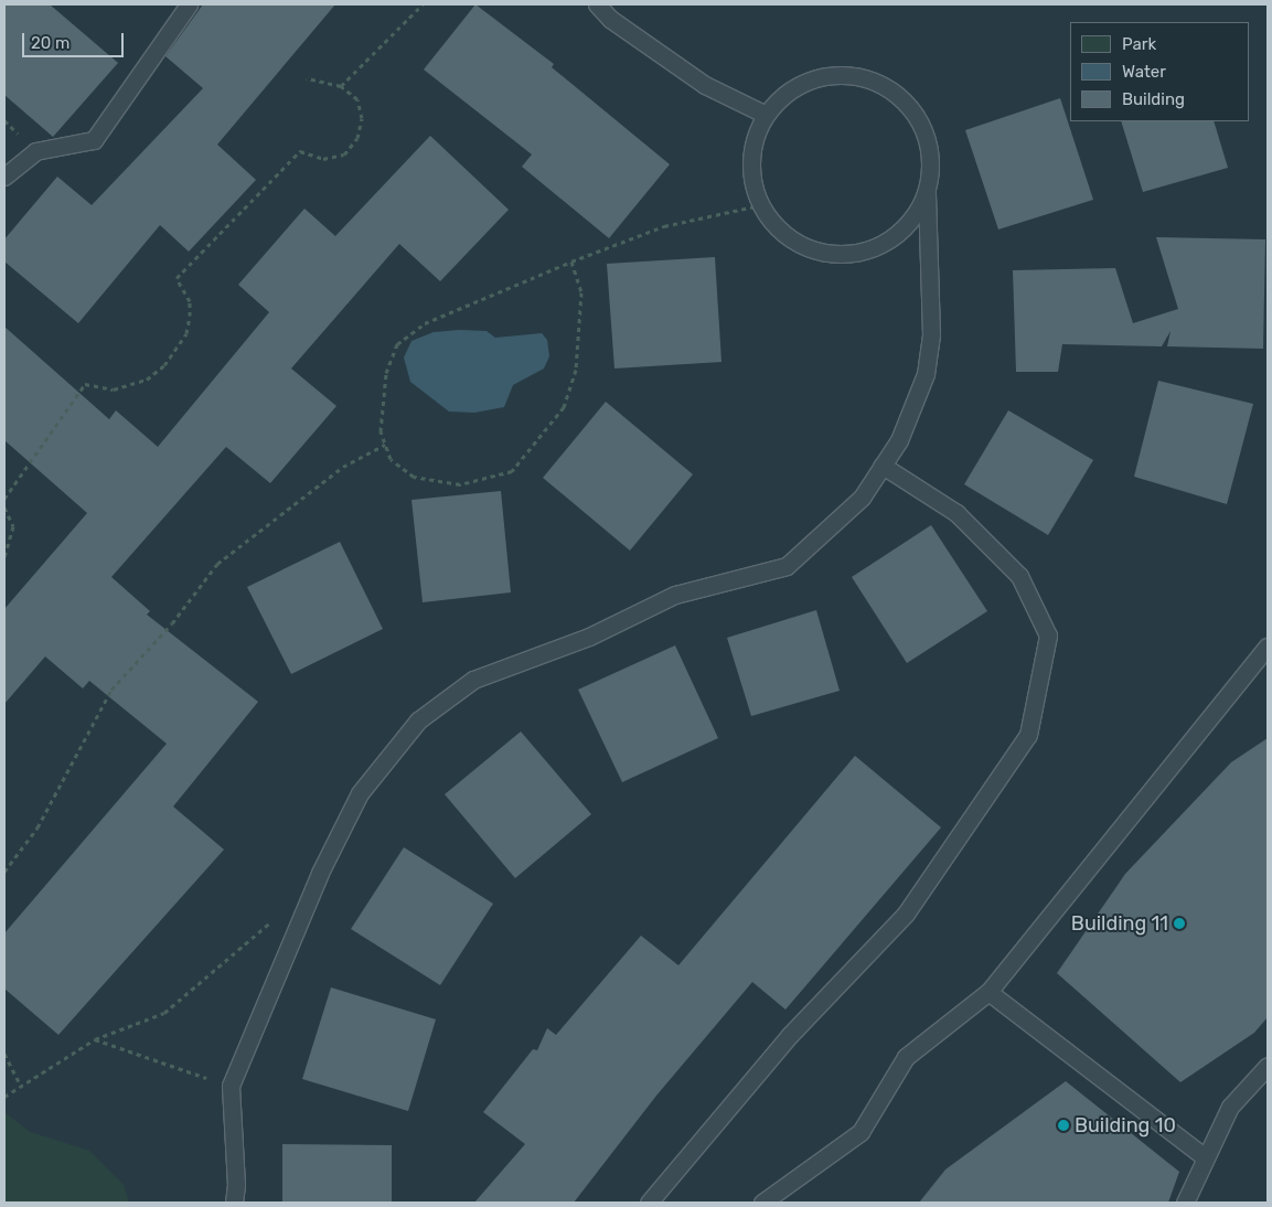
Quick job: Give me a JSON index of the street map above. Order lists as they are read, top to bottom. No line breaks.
{"places":["Building 11","Building 10"],"legend":["Park","Water","Building"],"scale_bar":"20 m"}
